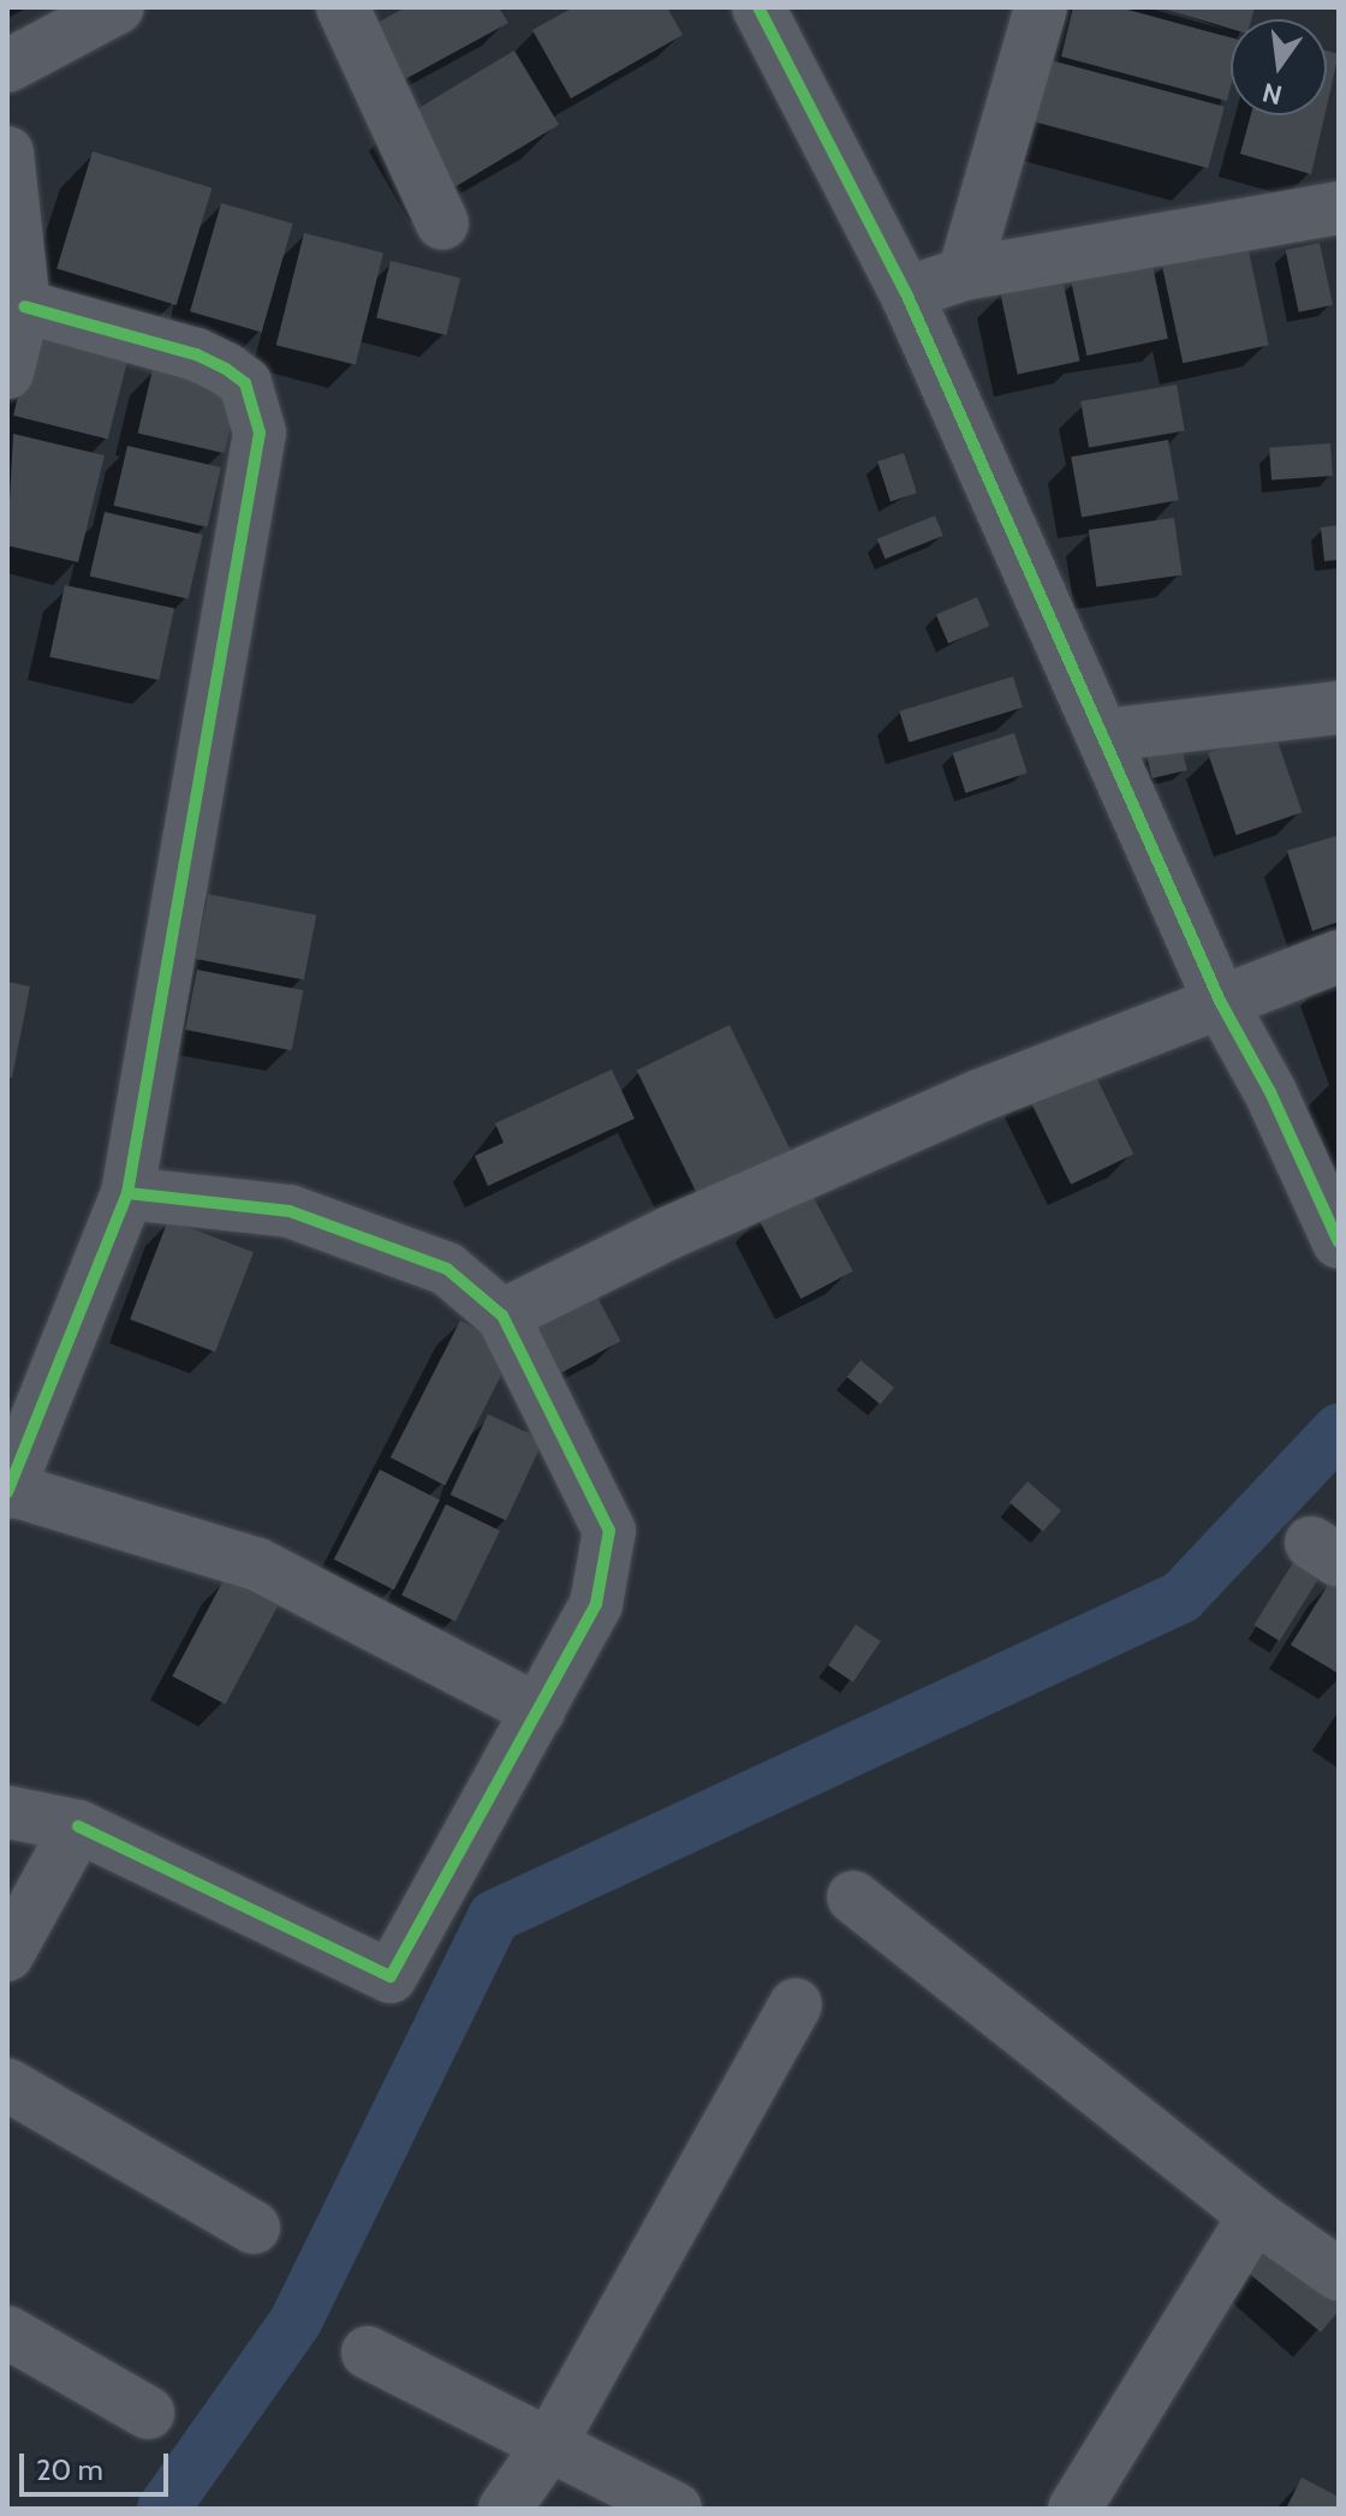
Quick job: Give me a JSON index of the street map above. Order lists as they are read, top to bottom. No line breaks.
{"scale_bar":"20 m","north":"bottom"}
